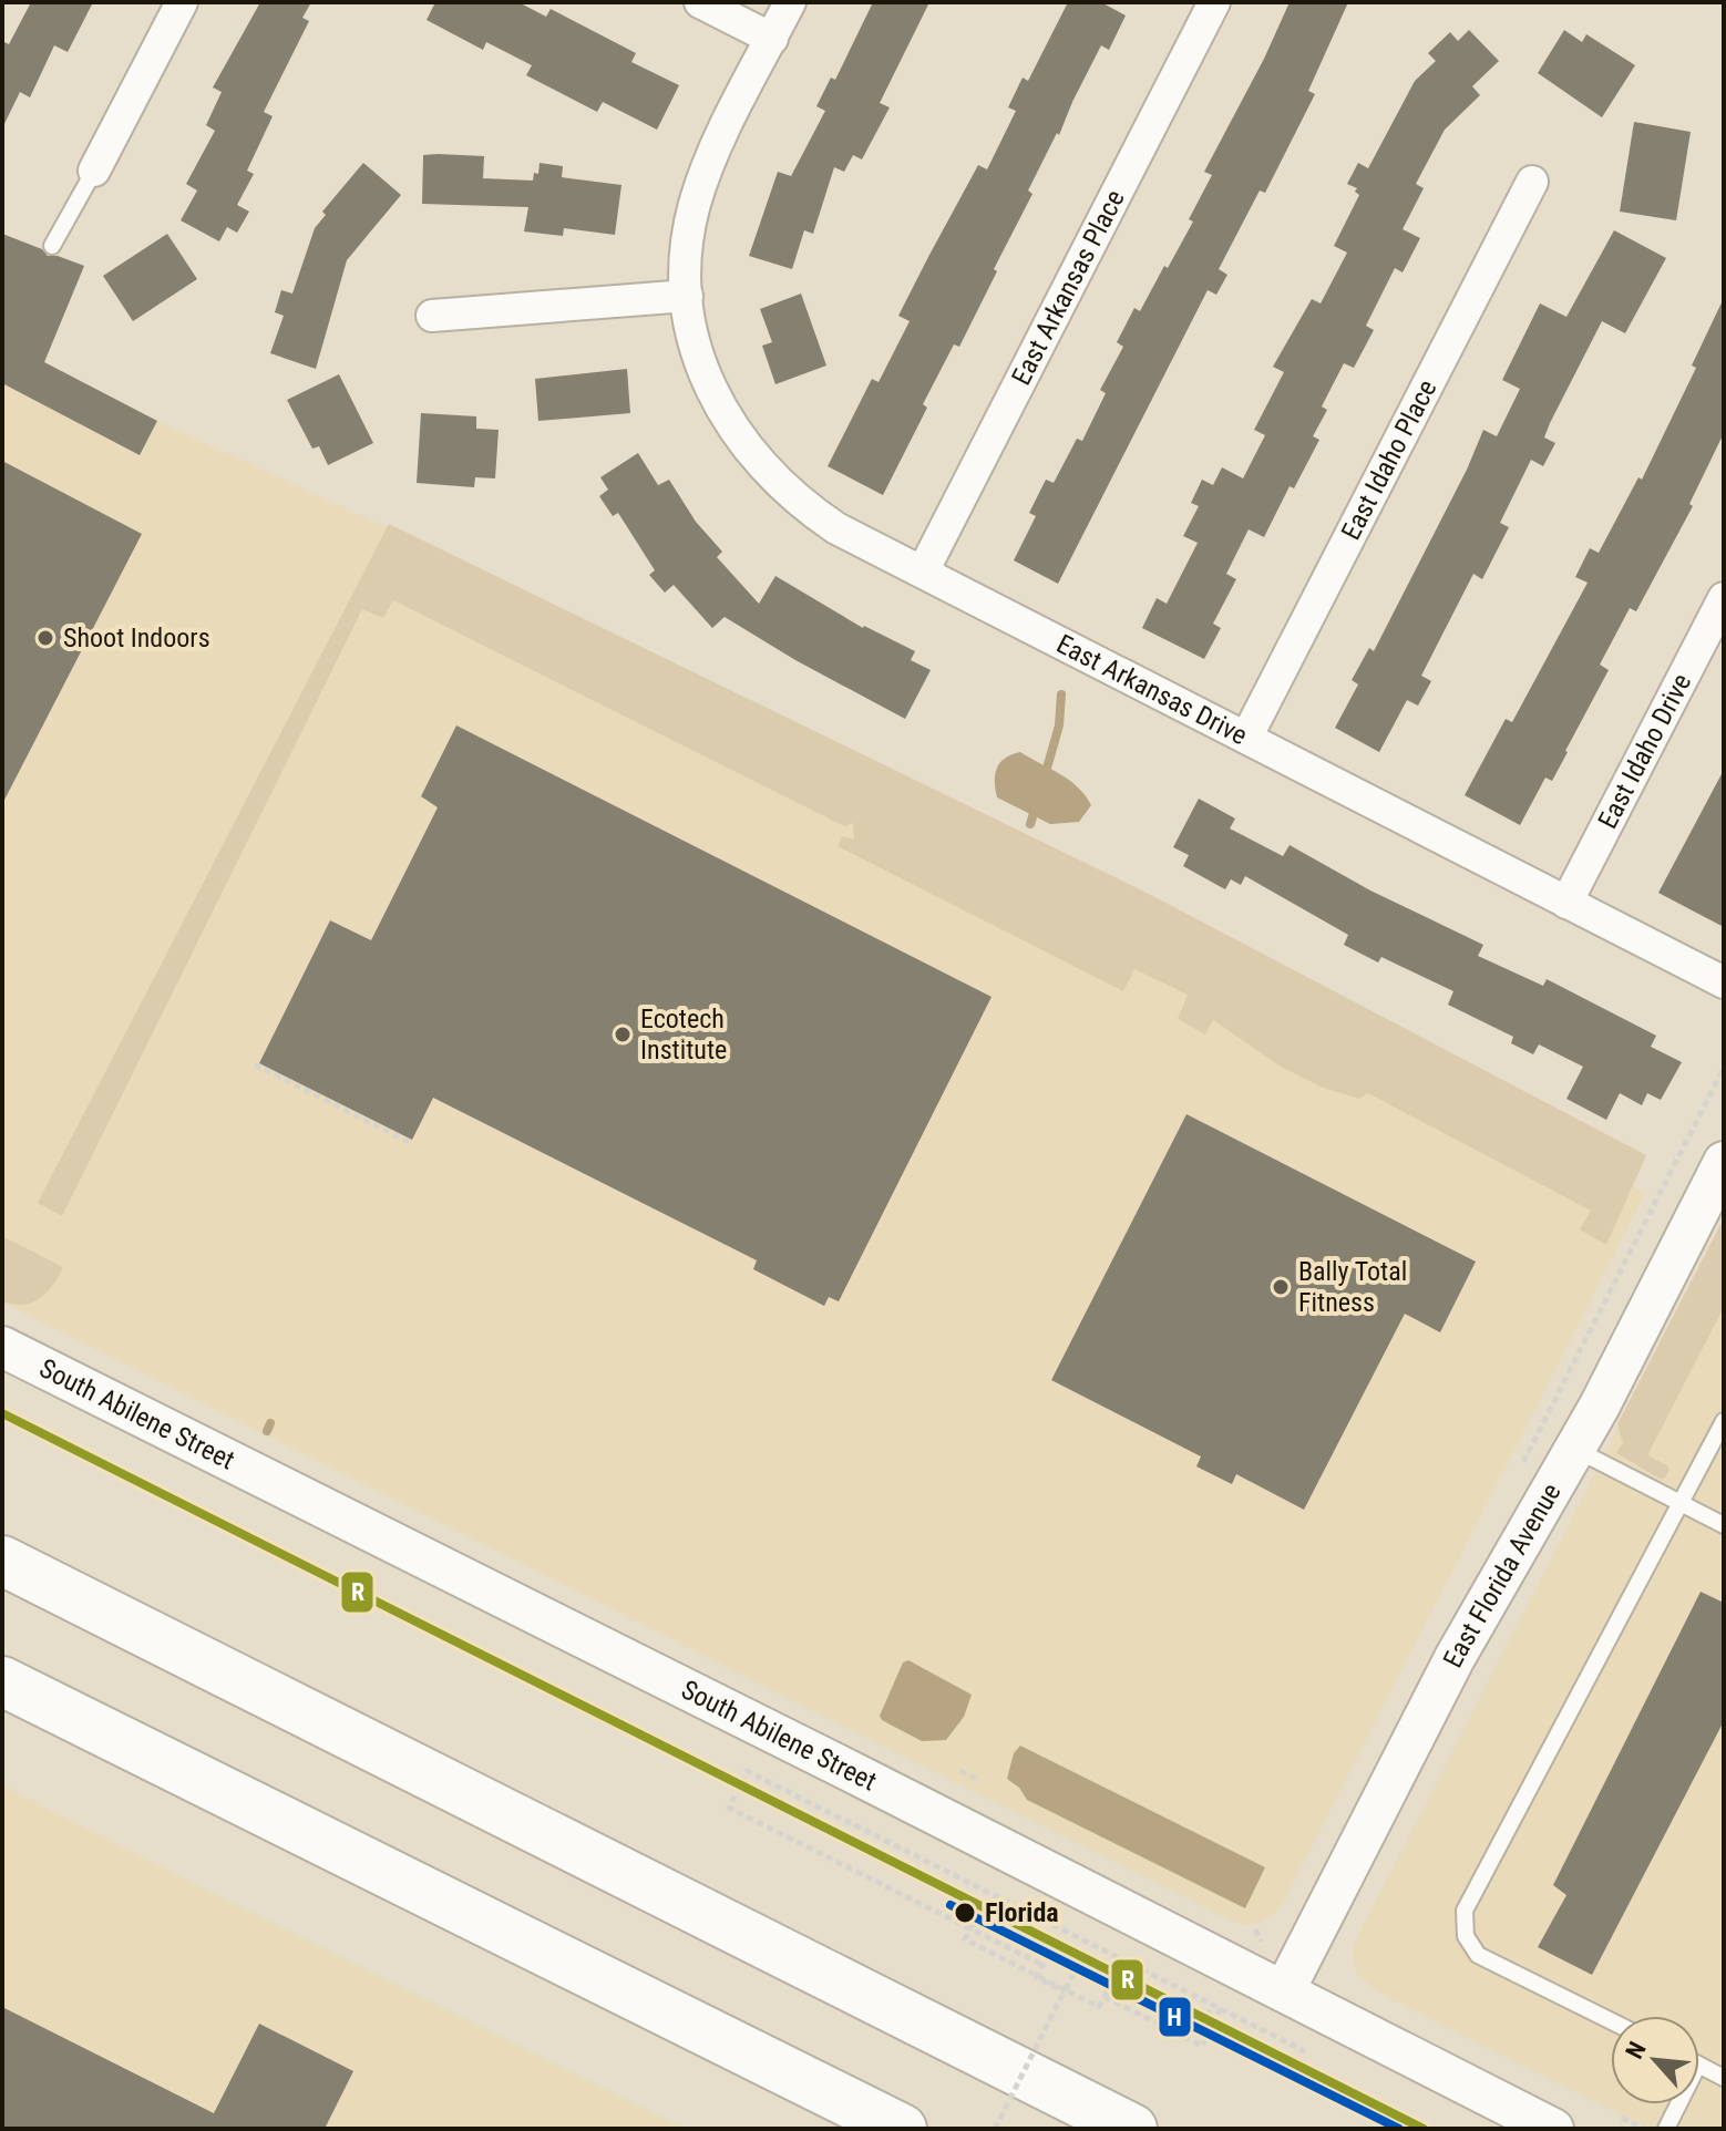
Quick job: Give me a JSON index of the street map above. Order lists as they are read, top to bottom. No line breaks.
{"streets":{"street":["East Arkansas Place","East Idaho Place","East Arkansas Drive","East Idaho Drive","South Abilene Street","East Florida Avenue"]},"crossings":[["East Arkansas Place","East Arkansas Drive"],["East Idaho Place","East Arkansas Drive"],["East Arkansas Drive","East Idaho Drive"],["South Abilene Street","East Florida Avenue"]],"places":["Shoot Indoors","Ecotech Institute","Bally Total Fitness","Florida"],"lines":["transit line R","transit line H"],"north":"top left"}
